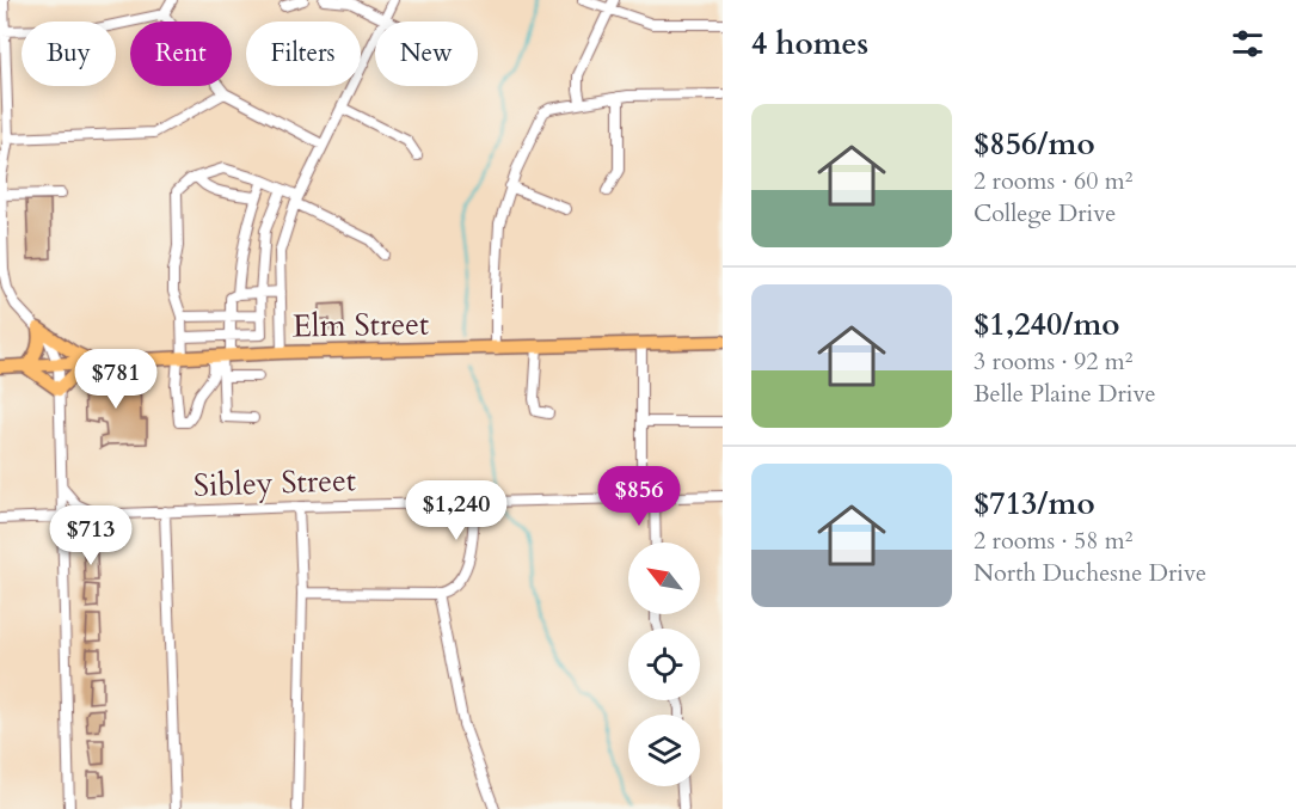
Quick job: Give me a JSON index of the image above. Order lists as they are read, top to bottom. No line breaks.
{"streets":{"main road":["Elm Street"],"street":["Sibley Street"]},"north":"top left","page":{"heading":"4 homes","chip":["Buy","Rent","Filters","New"],"list":[{"name":"$856/mo","note":"2 rooms · 60 m² · College Drive"},{"name":"$1,240/mo","note":"3 rooms · 92 m² · Belle Plaine Drive"},{"name":"$713/mo","note":"2 rooms · 58 m² · North Duchesne Drive"}],"price":["$781","$856","$1,240","$713"]}}
